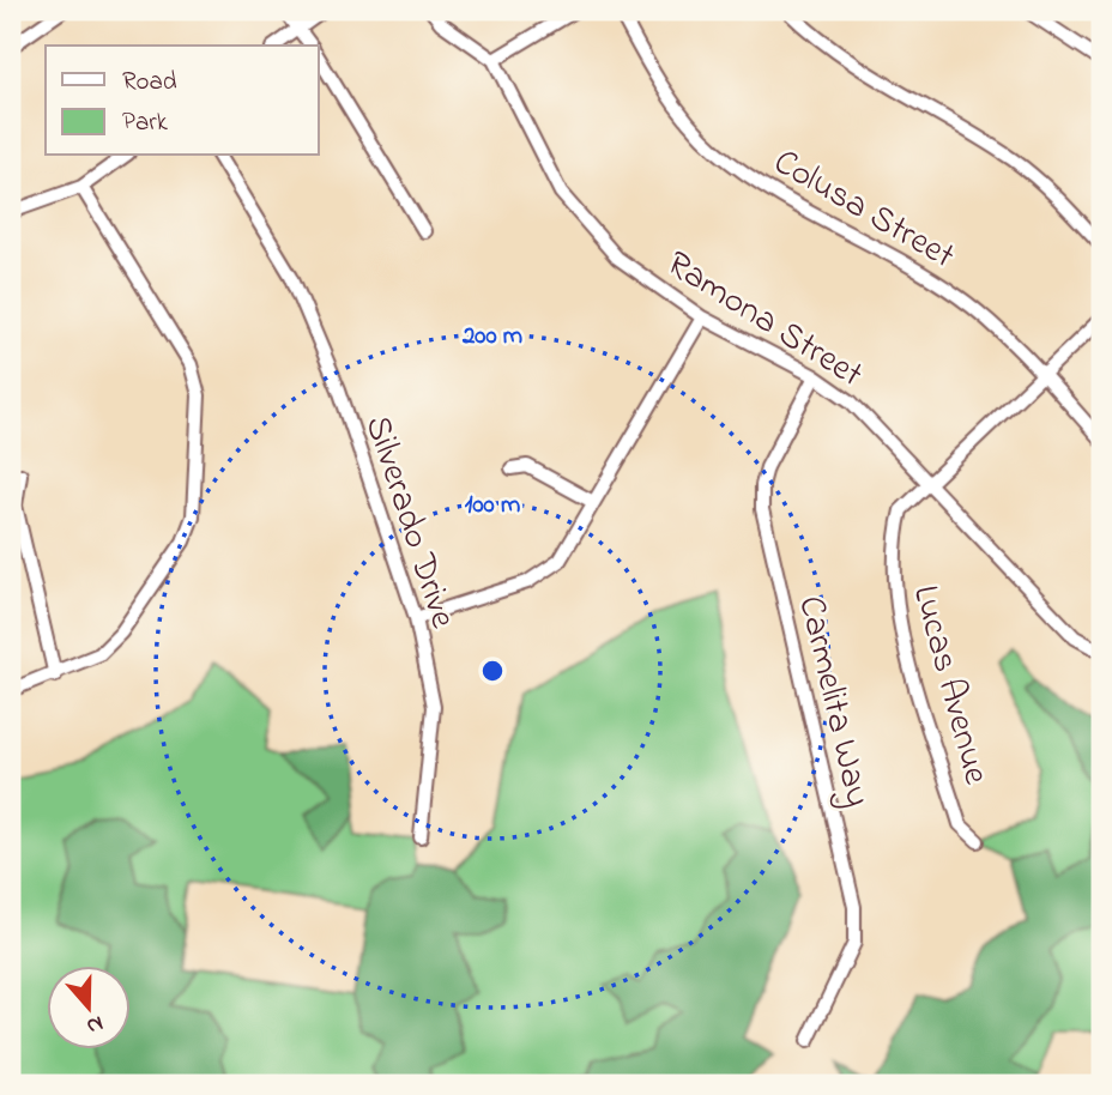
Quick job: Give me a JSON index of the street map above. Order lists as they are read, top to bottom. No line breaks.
{"streets":{"street":["Colusa Street","Ramona Street","Silverado Drive","Lucas Avenue","Carmelita Way"]},"crossings":[["Colusa Street","Lucas Avenue"],["Ramona Street","Lucas Avenue"],["Ramona Street","Carmelita Way"]],"legend":["Road","Park"],"north":"bottom","rings":["200 m","100 m"]}
